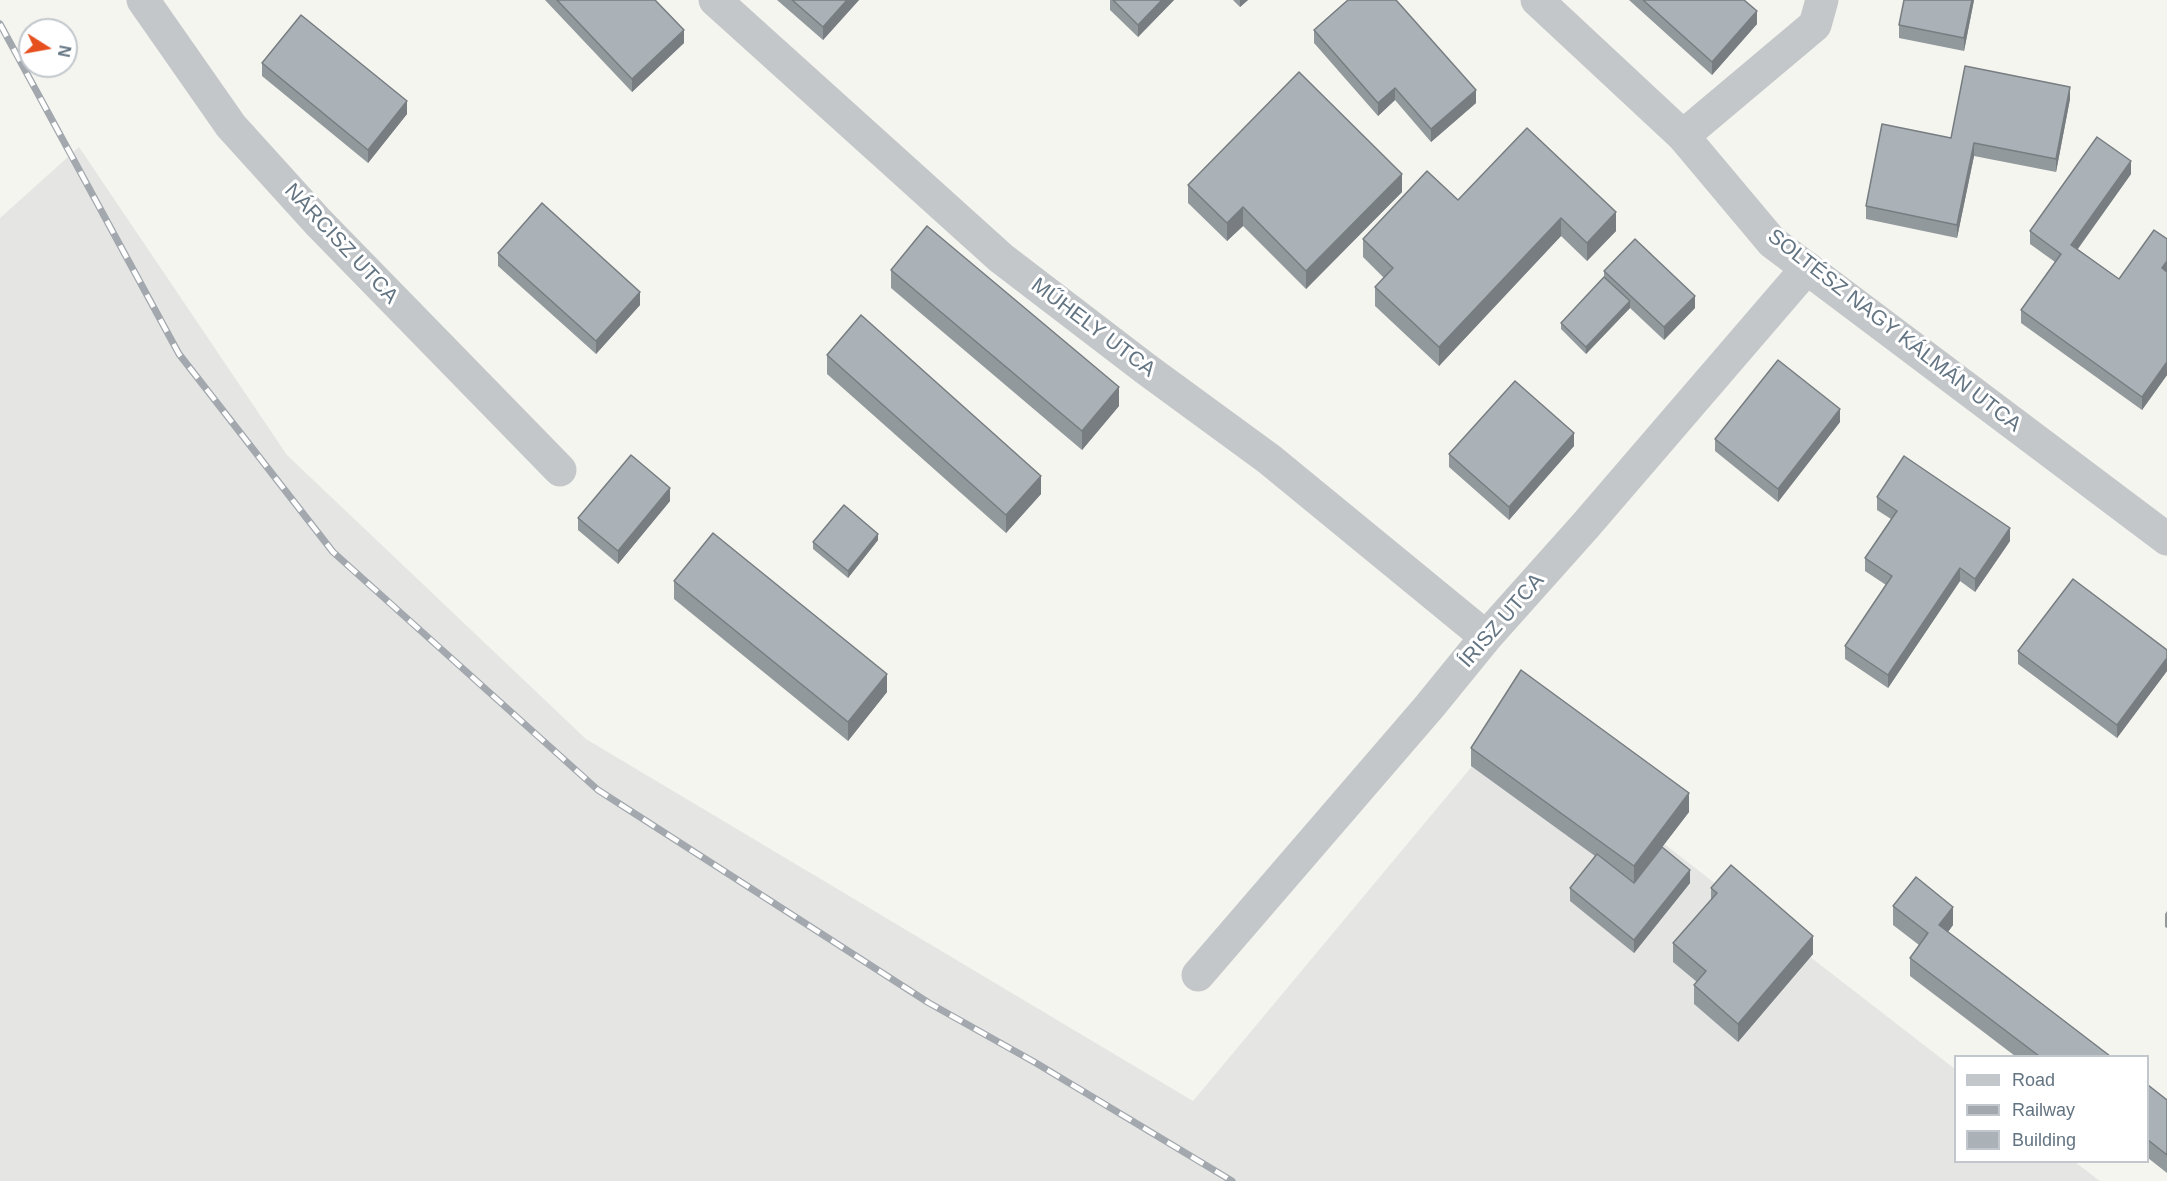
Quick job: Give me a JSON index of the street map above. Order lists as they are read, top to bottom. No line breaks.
{"streets":{"street":["NÁRCISZ UTCA","MŰHELY UTCA","SOLTÉSZ NAGY KÁLMÁN UTCA","ÍRISZ UTCA"]},"crossings":[["MŰHELY UTCA","ÍRISZ UTCA"],["SOLTÉSZ NAGY KÁLMÁN UTCA","ÍRISZ UTCA"]],"legend":["Road","Railway","Building"],"north":"right"}
